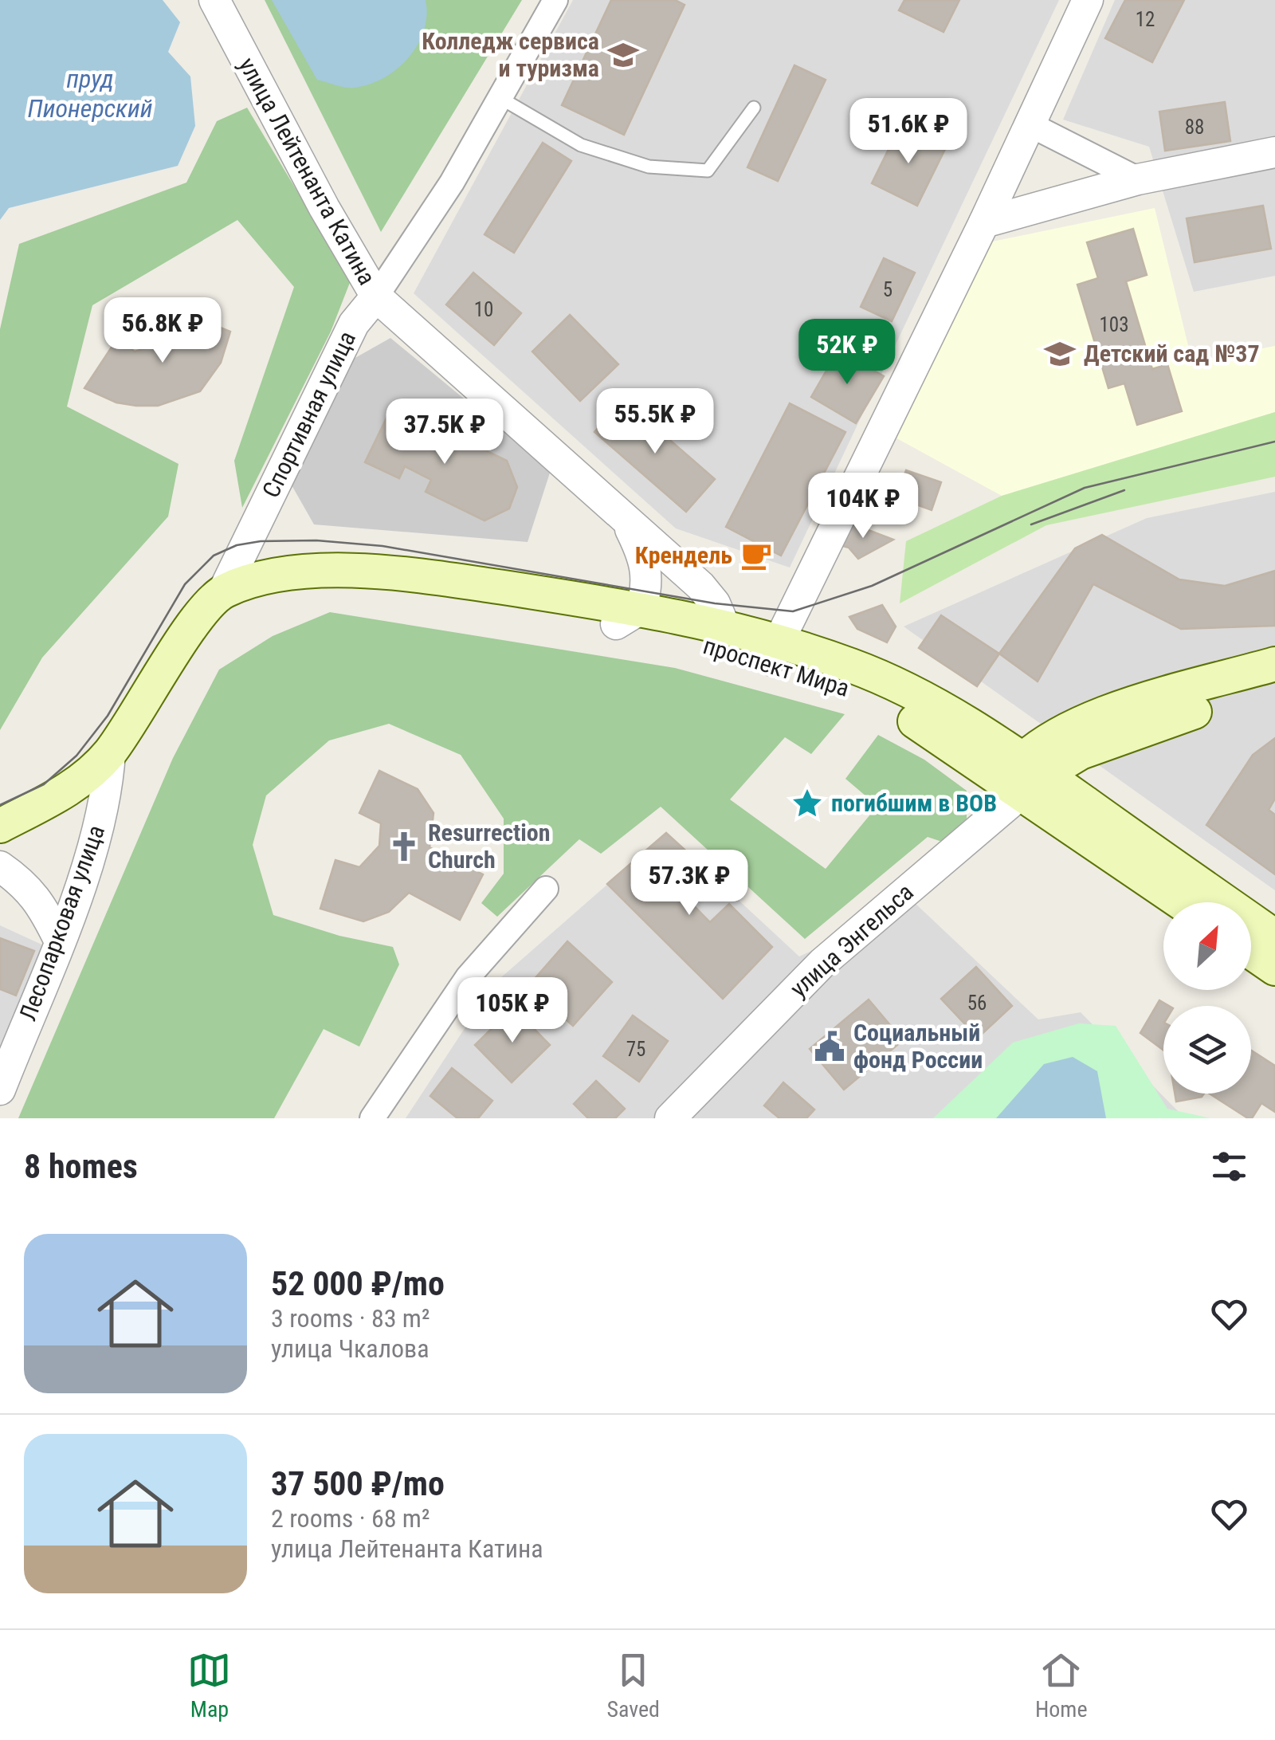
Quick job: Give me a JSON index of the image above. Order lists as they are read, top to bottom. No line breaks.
{"streets":{"main road":["проспект Мира"],"street":["улица Лейтенанта Катина","Спортивная улица","Лесопарковая улица","улица Энгельса"]},"crossings":[["улица Лейтенанта Катина","Спортивная улица"],["улица Лейтенанта Катина","проспект Мира"],["проспект Мира","улица Энгельса"]],"water":["пруд Пионерский"],"places":{"school or university":["Колледж сервиса и туризма","Детский сад №37"],"cafe":["Крендель"],"place":["погибшим в ВОВ"],"church":["Resurrection Church"],"public building":["Социальный фонд России"]},"house_numbers":["12","88","5","10","103","56","75"],"north":"top right","page":{"price":["51.6K ₽","56.8K ₽","52K ₽","55.5K ₽","37.5K ₽","104K ₽","57.3K ₽","105K ₽"],"heading":"8 homes","list":[{"name":"52 000 ₽/mo","note":"3 rooms · 83 m² · улица Чкалова"},{"name":"37 500 ₽/mo","note":"2 rooms · 68 m² · улица Лейтенанта Катина"}],"tabs":["Map","Saved","Home"]}}
